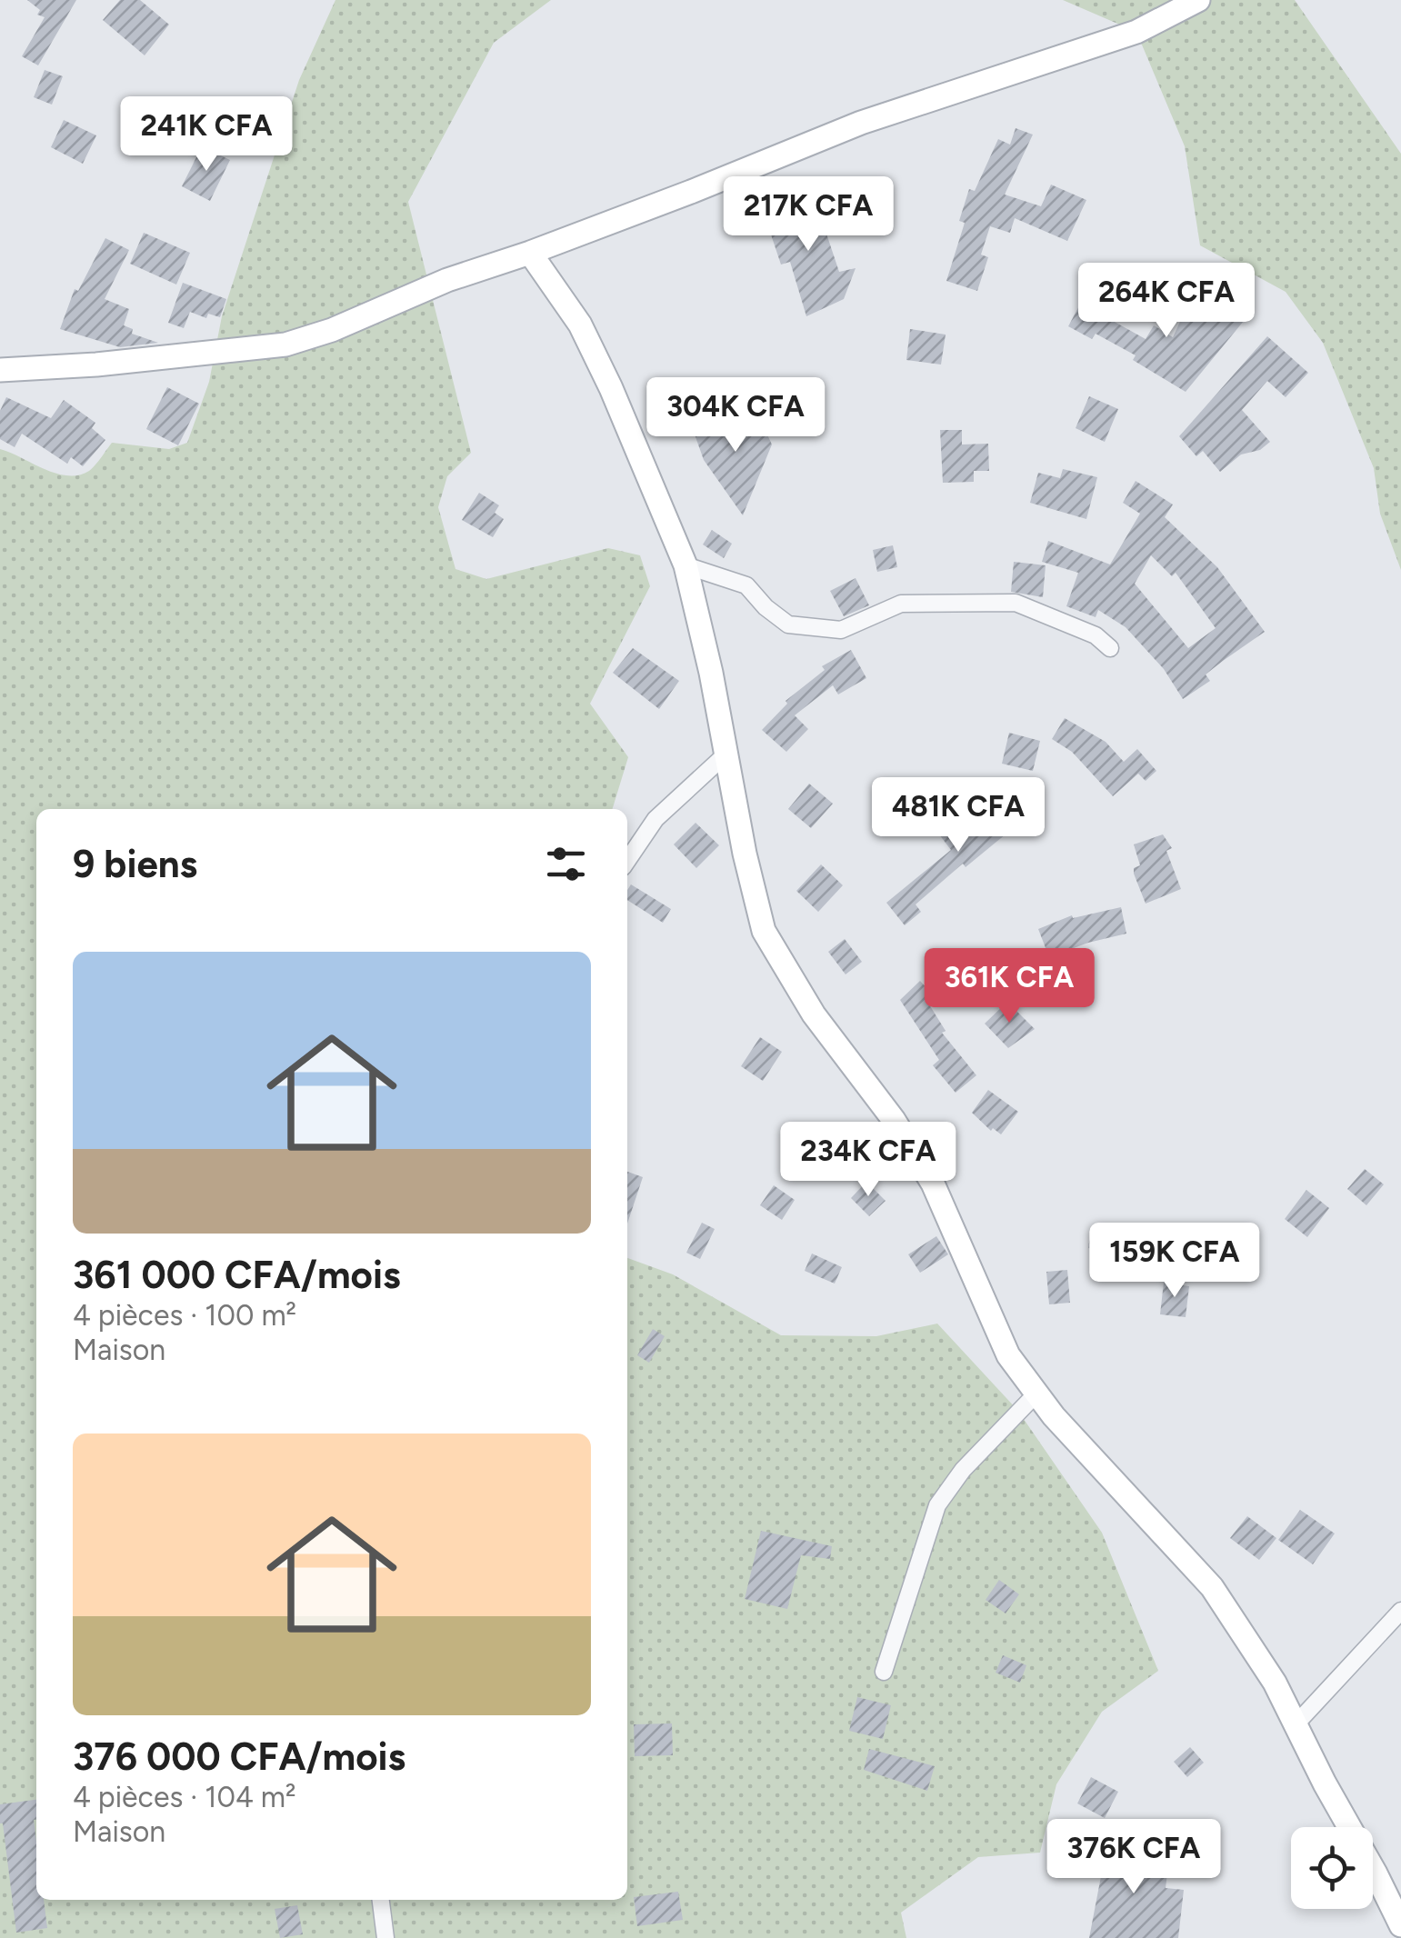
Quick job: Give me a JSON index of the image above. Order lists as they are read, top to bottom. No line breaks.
{"page":{"price":["241K CFA","217K CFA","264K CFA","304K CFA","481K CFA","361K CFA","234K CFA","159K CFA","376K CFA"],"heading":"9 biens","list":[{"name":"361 000 CFA/mois","note":"4 pièces · 100 m² · Maison"},{"name":"376 000 CFA/mois","note":"4 pièces · 104 m² · Maison"}]}}
